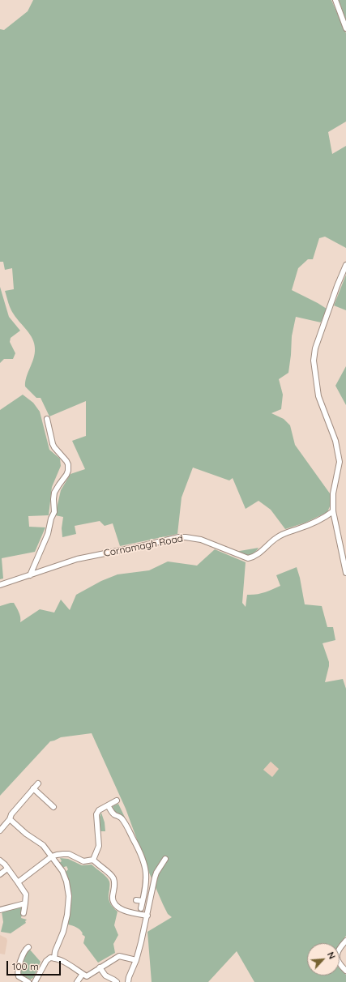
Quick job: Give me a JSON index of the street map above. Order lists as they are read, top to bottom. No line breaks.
{"streets":{"street":["Cornamagh Road"]},"scale_bar":"100 m","north":"top right"}
